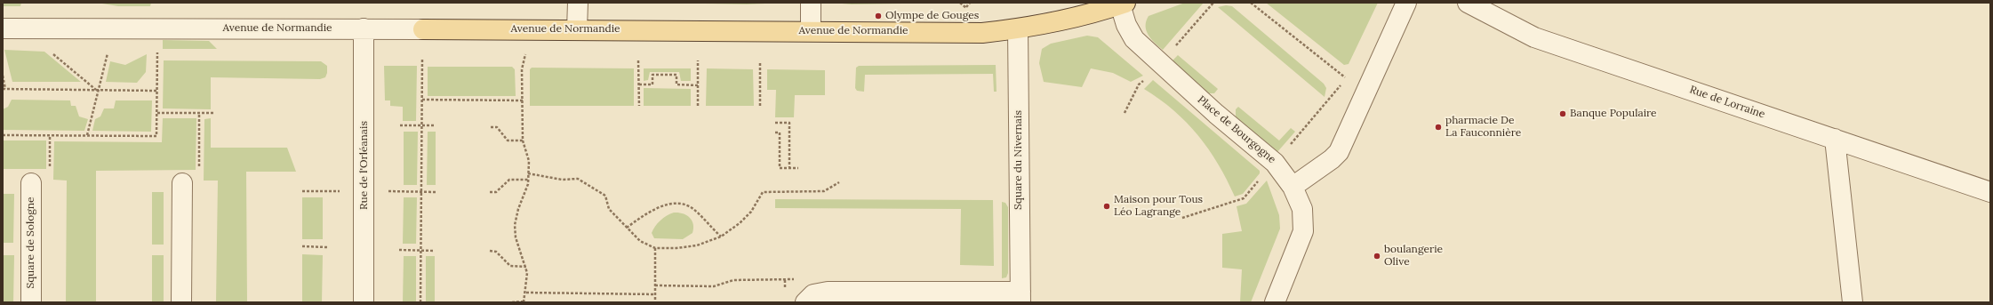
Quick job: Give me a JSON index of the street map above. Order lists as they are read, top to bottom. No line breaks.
{"streets":{"main road":["Avenue de Normandie"],"street":["Rue de Lorraine","Place de Bourgogne","Square du Nivernais","Rue de l'Orléanais","Square de Sologne"]},"crossings":[["Avenue de Normandie","Place de Bourgogne"],["Avenue de Normandie","Square du Nivernais"],["Avenue de Normandie","Rue de l'Orléanais"]],"places":["Olympe de Gouges","Banque Populaire","pharmacie De La Fauconnière","Maison pour Tous Léo Lagrange","boulangerie Olive"]}
